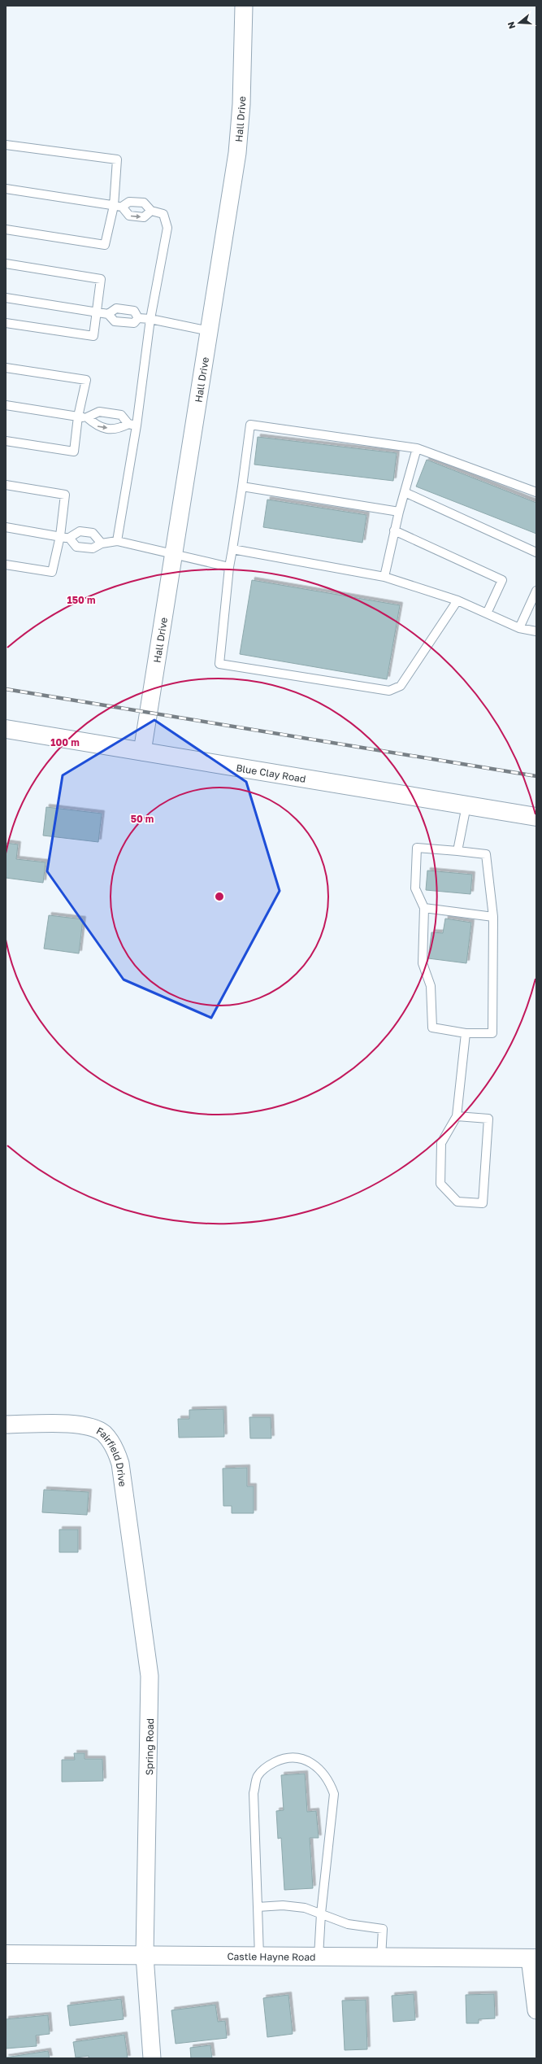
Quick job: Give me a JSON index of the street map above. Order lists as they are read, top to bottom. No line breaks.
{"streets":{"street":["Hall Drive","Blue Clay Road","Fairfield Drive","Spring Road","Castle Hayne Road"]},"crossings":[["Hall Drive","Blue Clay Road"],["Fairfield Drive","Spring Road"],["Spring Road","Castle Hayne Road"]],"north":"left","rings":["150 m","100 m","50 m"]}
